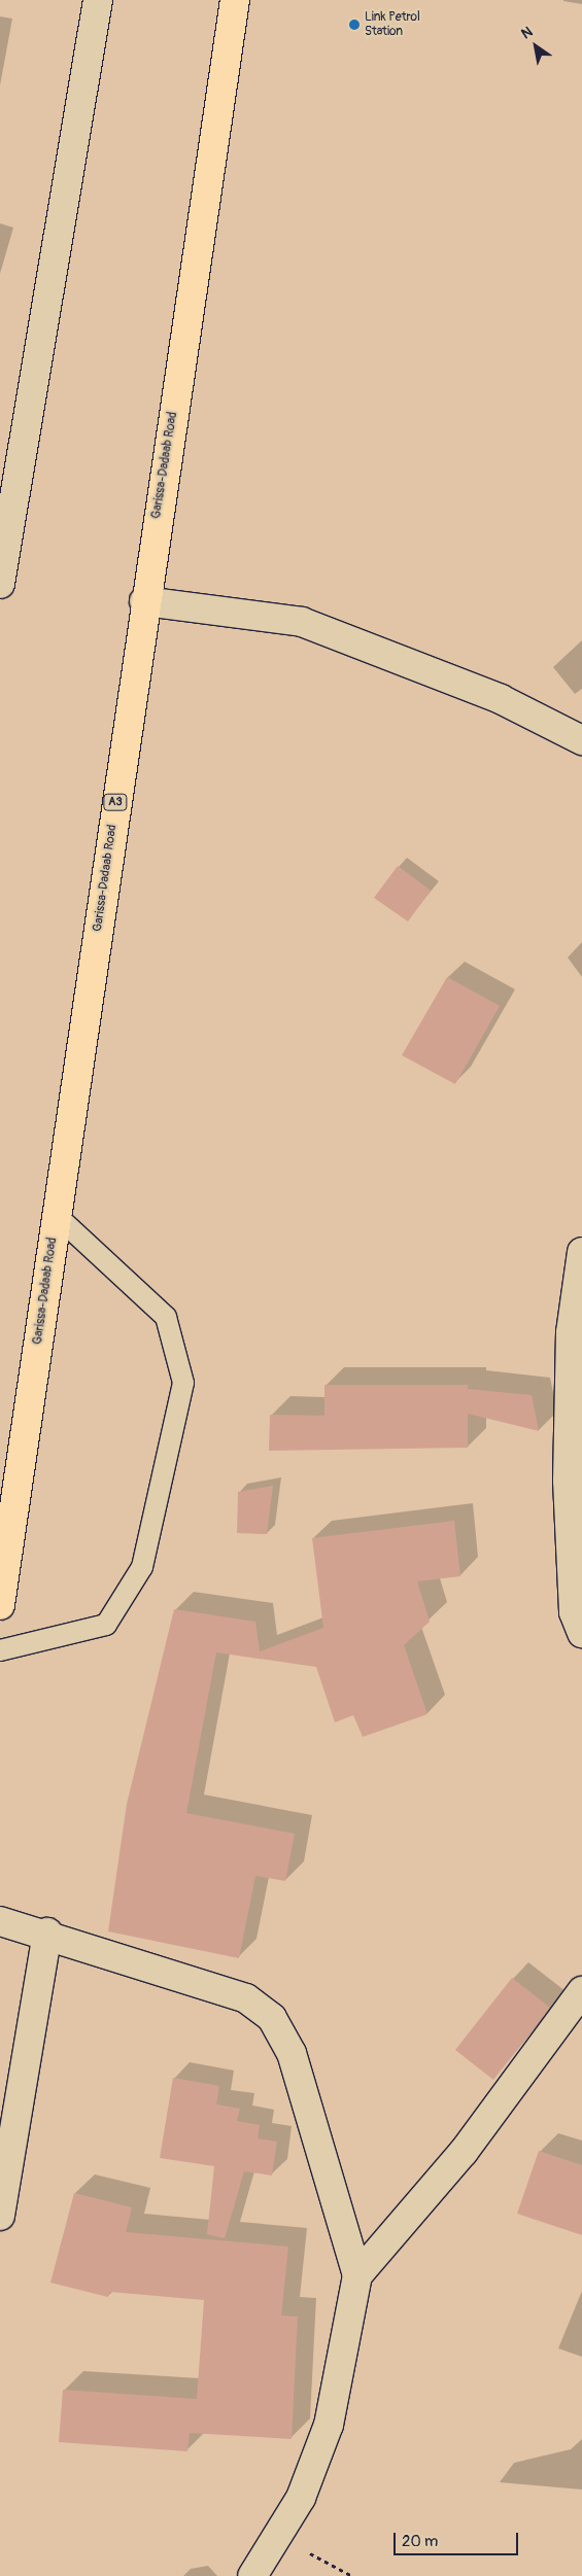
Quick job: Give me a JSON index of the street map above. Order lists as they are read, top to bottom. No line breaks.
{"streets":{"highway":["Garissa-Dadaab Road","A3"]},"places":["Link Petrol Station"],"scale_bar":"20 m","north":"top left"}
